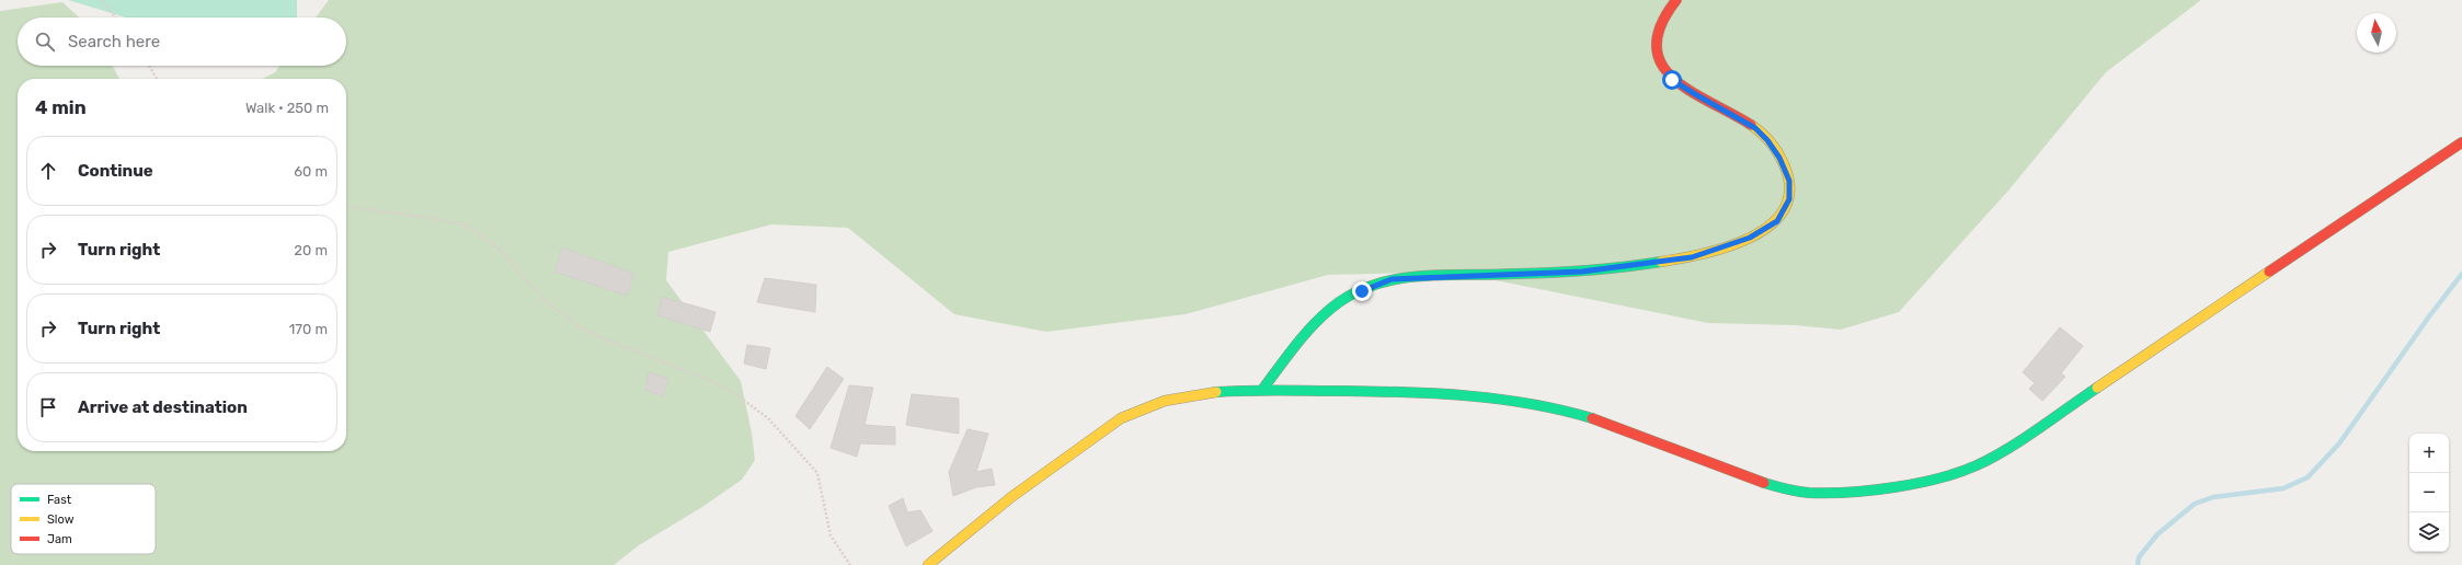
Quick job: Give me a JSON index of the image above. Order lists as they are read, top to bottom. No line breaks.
{"legend":["Fast","Slow","Jam"],"north":"top","page":{"search":"Search here","heading":["4 min","Walk · 250 m"],"list":[["Continue","60 m"],["Turn right","20 m"],["Turn right","170 m"],"Arrive at destination"],"map_buttons":["+","−"]}}
